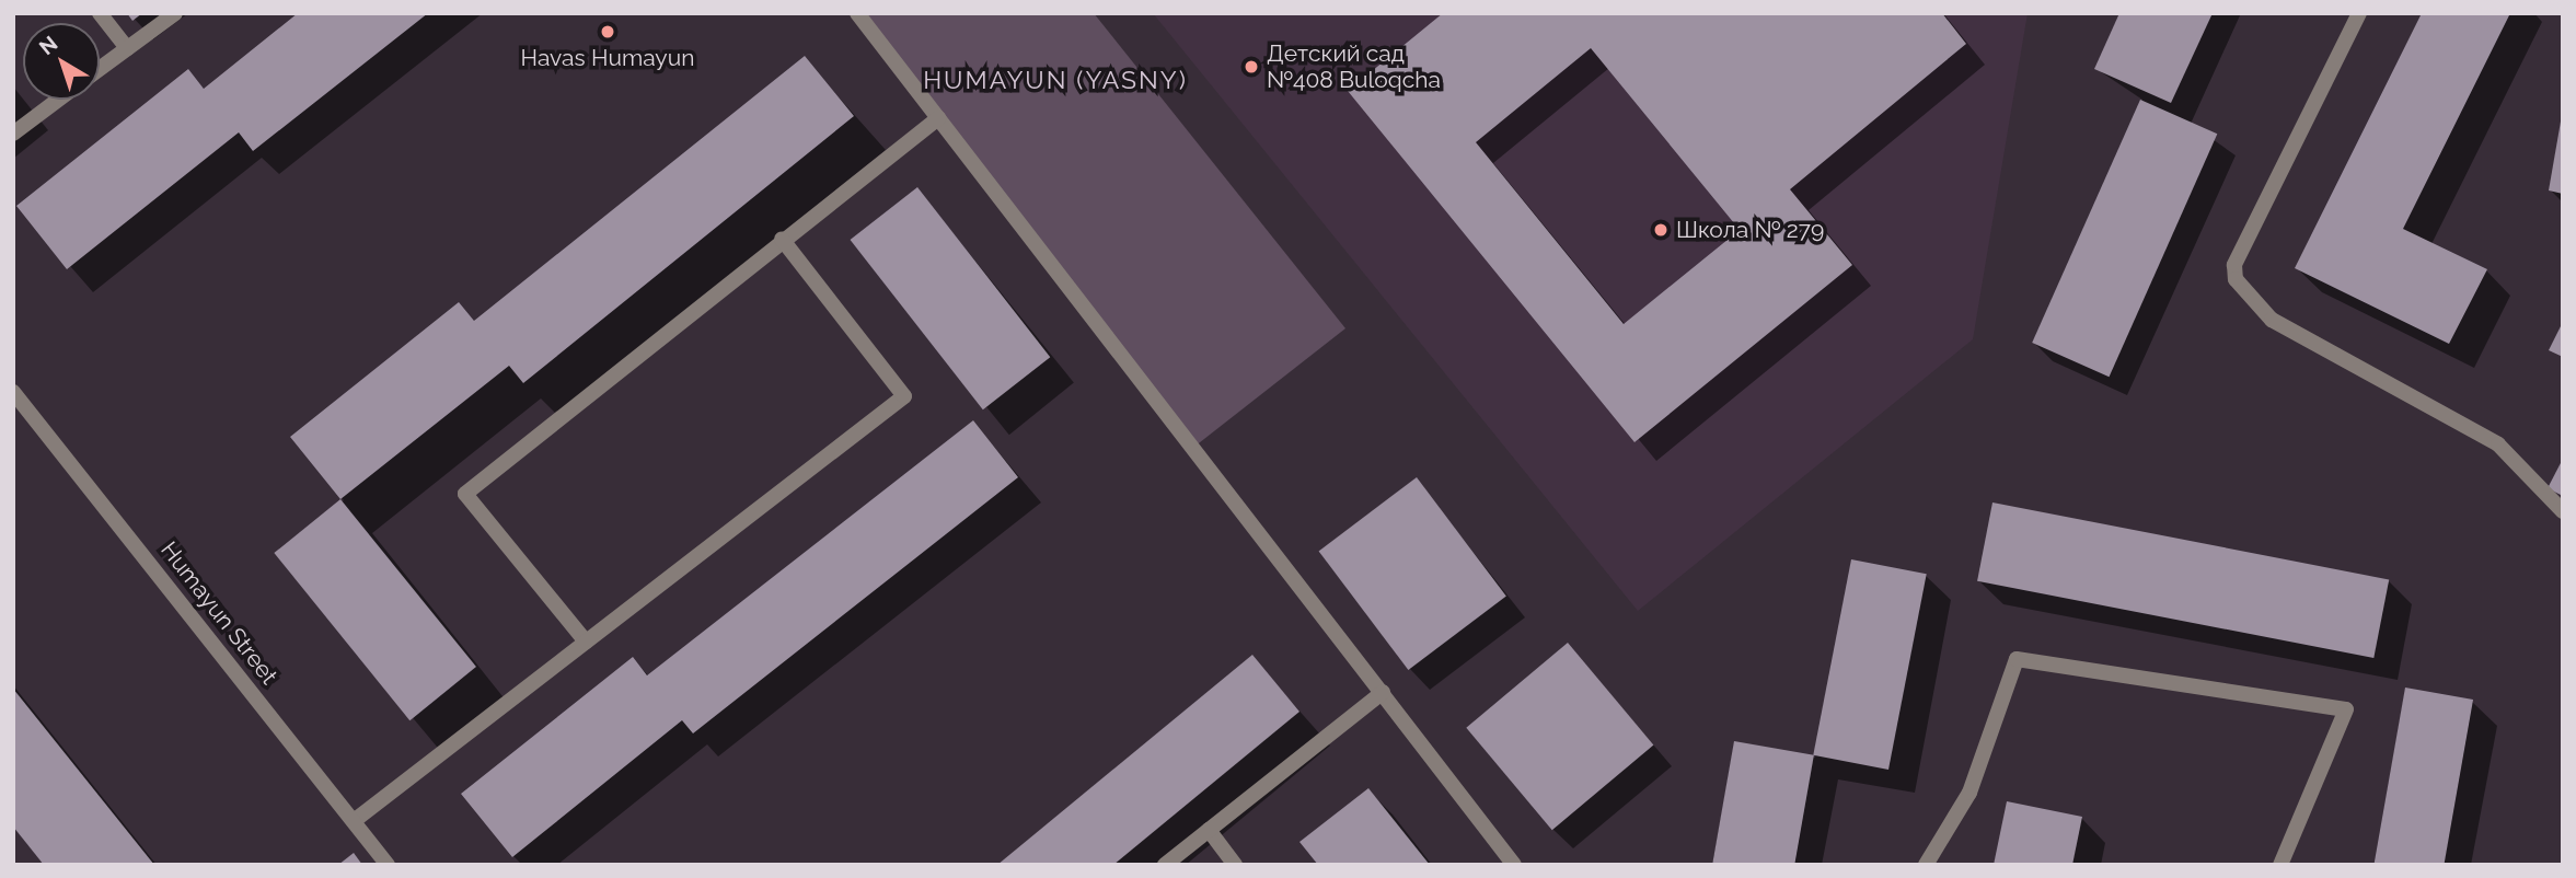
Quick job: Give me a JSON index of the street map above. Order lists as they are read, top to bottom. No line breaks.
{"streets":{"street":["Humayun Street"]},"districts":["HUMAYUN (YASNY)"],"places":["Havas Humayun","Детский сад №408 Buloqcha","Школа № 279"],"north":"top left"}
